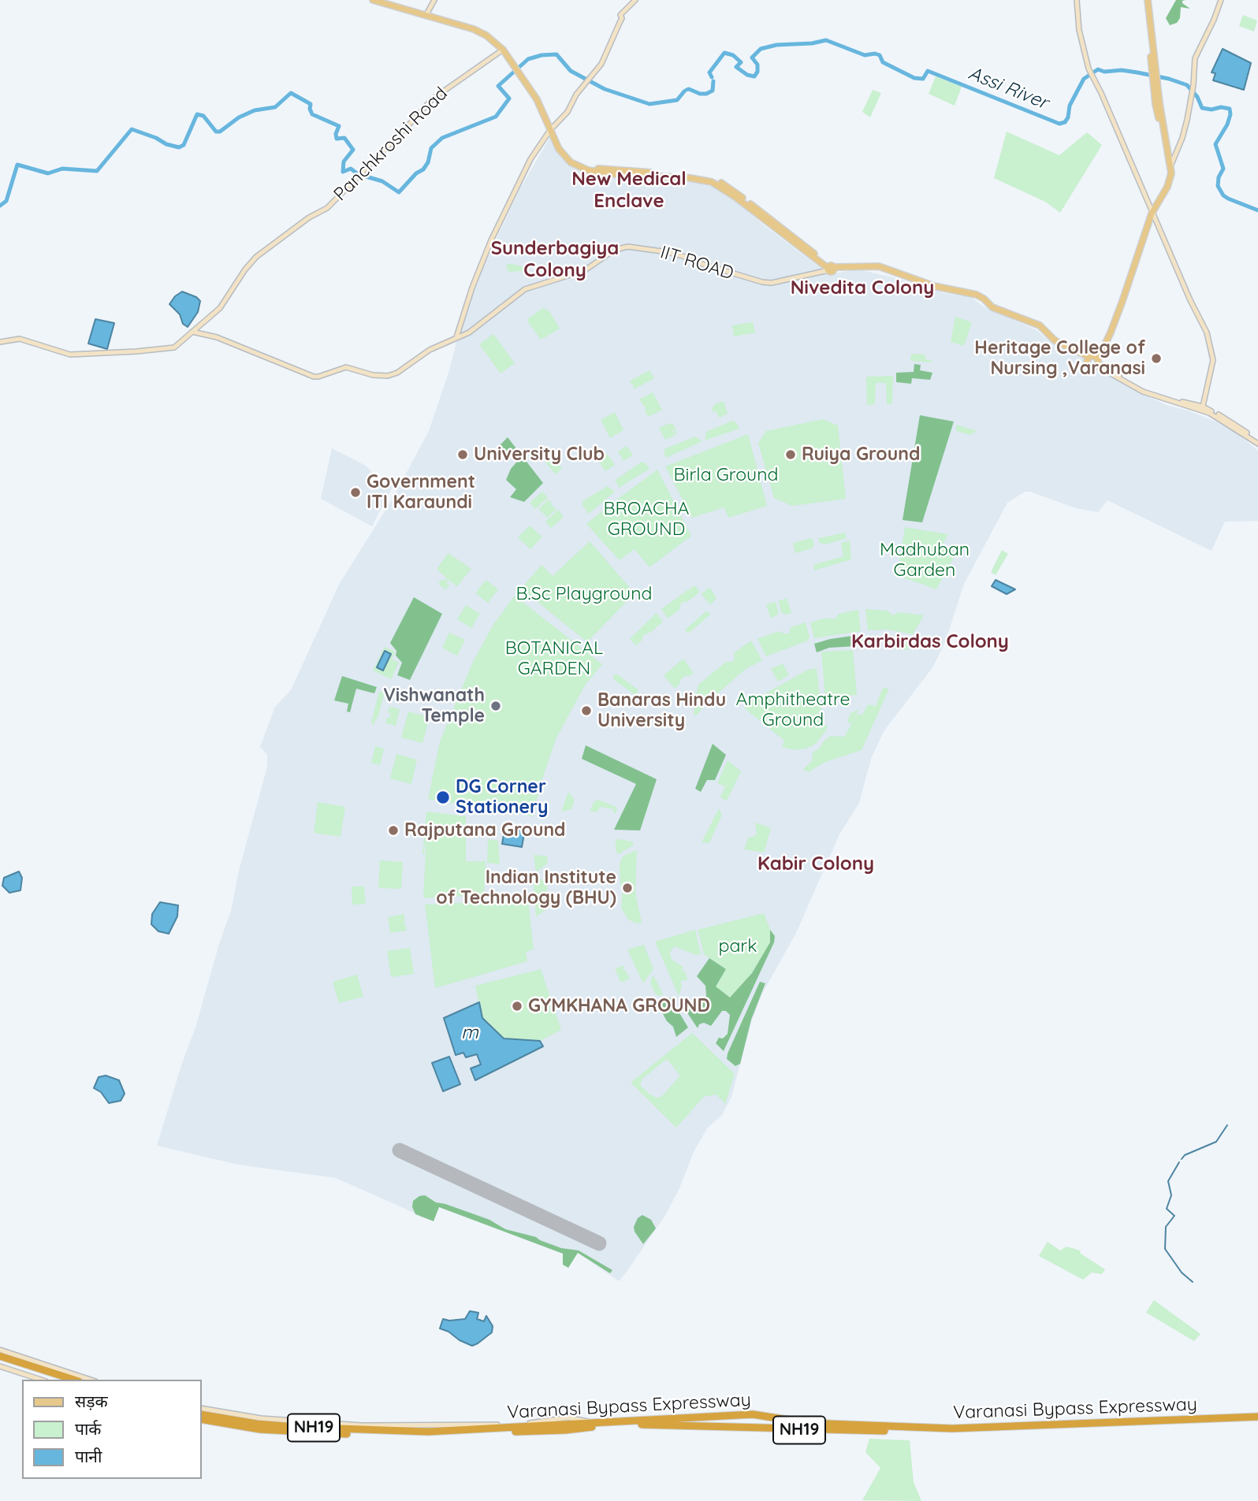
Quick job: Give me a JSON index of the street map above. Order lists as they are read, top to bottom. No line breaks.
{"streets":{"highway":["Varanasi Bypass Expressway","NH19"],"street":["Panchkroshi Road","IIT ROAD"]},"crossings":[["Panchkroshi Road","IIT ROAD"]],"districts":["New Medical Enclave","Sunderbagiya Colony","Nivedita Colony","Karbirdas Colony","Kabir Colony"],"water":["Assi River","m"],"parks":["Birla Ground","BROACHA GROUND","Madhuban Garden","B.Sc Playground","BOTANICAL GARDEN","Amphitheatre Ground","park"],"places":["Heritage College of Nursing ,Varanasi","University Club","Ruiya Ground","Government ITI Karaundi","Vishwanath Temple","Banaras Hindu University","DG Corner Stationery","Rajputana Ground","Indian Institute of Technology (BHU)","GYMKHANA GROUND"],"legend":["सड़क","पार्क","पानी"]}
